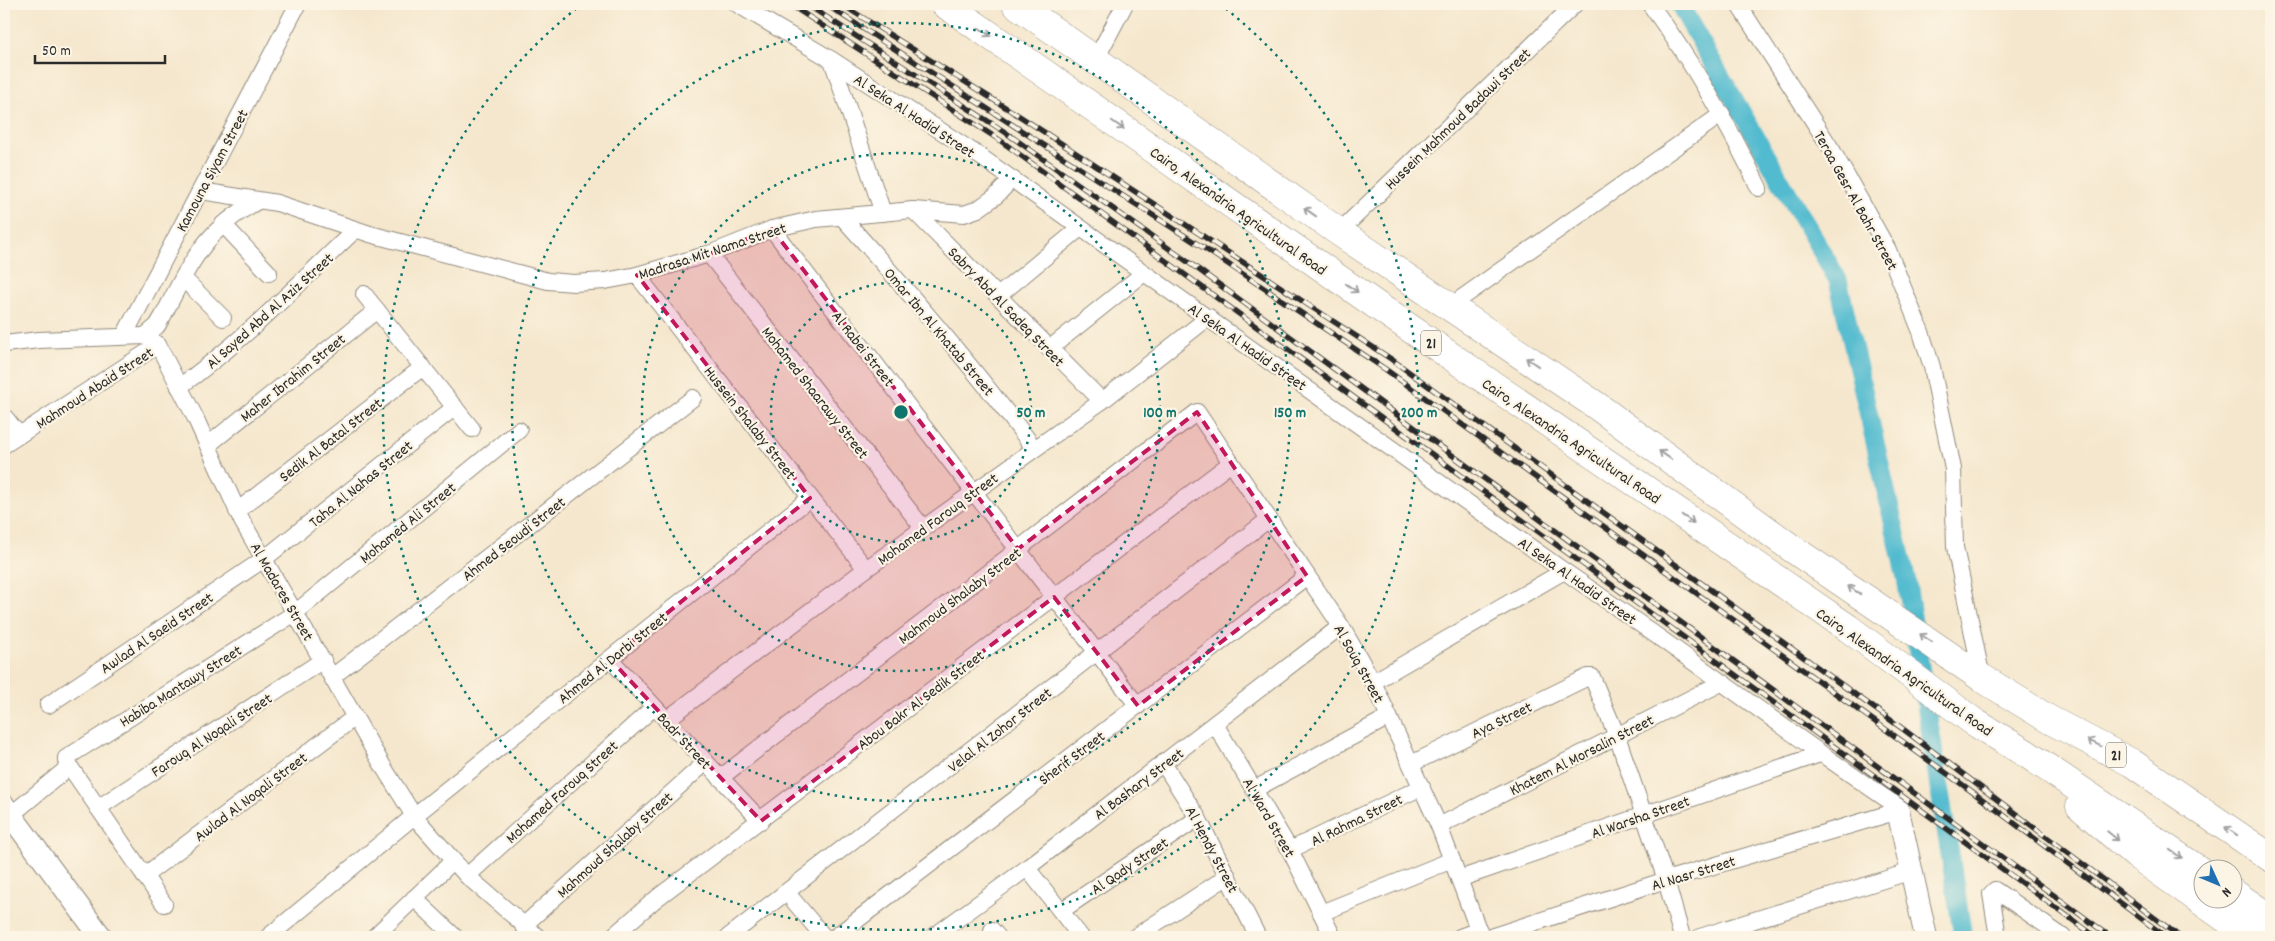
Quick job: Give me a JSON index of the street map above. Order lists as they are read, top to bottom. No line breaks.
{"streets":{"highway":["Cairo, Alexandria Agricultural Road","21"],"street":["Al Seka Al Hadid Street","Hussein Mahmoud Badawi Street","Kamouna Siyam Street","Teraa Gesr Al Bahr Street","Madrasa Mit Nama Street","Sabry Abd Al Sadeq Street","Al Sayed Abd Al Aziz Street","Omar Ibn Al Khatab Street","Al Rabei Street","Maher Ibrahim Street","Mahmoud Abaid Street","Mohamed Shaarawy Street","Hussein Shalaby Street","Sedik Al Batal Street","Taha Al Nahas Street","Mohamed Farouq Street","Mohamed Ali Street","Ahmed Seoudi Street","Al Madares Street","Mahmoud Shalaby Street","Awlad Al Saeid Street","Ahmed Al Darbi Street","Al Souq Street","Habiba Mantawy Street","Abou Bakr Al Sedik Street","Aya Street","Velal Al Zohor Street","Farouq Al Noqali Street","Badr Street","Khatem Al Morsalin Street","Sherif Street","Al Bashary Street","Awlad Al Noqali Street","Al Warsha Street","Al Ward Street","Al Rahma Street","Al Hendy Street","Al Qady Street","Al Nasr Street"]},"crossings":[["Al Seka Al Hadid Street","Madrasa Mit Nama Street"],["Al Seka Al Hadid Street","Mohamed Farouq Street"],["Al Seka Al Hadid Street","Khatem Al Morsalin Street"],["Al Seka Al Hadid Street","Al Warsha Street"],["Al Seka Al Hadid Street","Al Nasr Street"],["Hussein Mahmoud Badawi Street","21"],["Kamouna Siyam Street","Madrasa Mit Nama Street"],["Teraa Gesr Al Bahr Street","21"],["Madrasa Mit Nama Street","Sabry Abd Al Sadeq Street"],["Madrasa Mit Nama Street","Al Sayed Abd Al Aziz Street"],["Madrasa Mit Nama Street","Omar Ibn Al Khatab Street"],["Madrasa Mit Nama Street","Al Rabei Street"],["Madrasa Mit Nama Street","Mahmoud Abaid Street"],["Madrasa Mit Nama Street","Mohamed Shaarawy Street"],["Madrasa Mit Nama Street","Hussein Shalaby Street"],["Sabry Abd Al Sadeq Street","Mohamed Farouq Street"],["Al Sayed Abd Al Aziz Street","Al Madares Street"],["Omar Ibn Al Khatab Street","Mohamed Farouq Street"],["Al Rabei Street","Mohamed Farouq Street"],["Al Rabei Street","Mahmoud Shalaby Street"],["Al Rabei Street","Abou Bakr Al Sedik Street"],["Al Rabei Street","Velal Al Zohor Street"],["Al Rabei Street","Sherif Street"],["Maher Ibrahim Street","Al Madares Street"],["Mahmoud Abaid Street","Al Madares Street"],["Mohamed Shaarawy Street","Mohamed Farouq Street"],["Hussein Shalaby Street","Mohamed Farouq Street"],["Hussein Shalaby Street","Ahmed Al Darbi Street"],["Sedik Al Batal Street","Al Madares Street"],["Taha Al Nahas Street","Al Madares Street"],["Taha Al Nahas Street","Awlad Al Saeid Street"],["Mohamed Farouq Street","Al Madares Street"],["Mohamed Farouq Street","Badr Street"],["Mohamed Ali Street","Al Madares Street"],["Mohamed Ali Street","Habiba Mantawy Street"],["Ahmed Seoudi Street","Al Madares Street"],["Al Madares Street","Mahmoud Shalaby Street"],["Al Madares Street","Awlad Al Saeid Street"],["Al Madares Street","Ahmed Al Darbi Street"],["Al Madares Street","Habiba Mantawy Street"],["Al Madares Street","Farouq Al Noqali Street"],["Al Madares Street","Awlad Al Noqali Street"],["Mahmoud Shalaby Street","Al Souq Street"],["Mahmoud Shalaby Street","Badr Street"],["Ahmed Al Darbi Street","Badr Street"],["Al Souq Street","Abou Bakr Al Sedik Street"],["Al Souq Street","Aya Street"],["Al Souq Street","Velal Al Zohor Street"],["Al Souq Street","Khatem Al Morsalin Street"],["Al Souq Street","Sherif Street"],["Al Souq Street","Al Bashary Street"],["Al Souq Street","Al Warsha Street"],["Al Souq Street","Al Rahma Street"],["Al Souq Street","Al Nasr Street"],["Abou Bakr Al Sedik Street","Badr Street"],["Aya Street","Khatem Al Morsalin Street"],["Al Bashary Street","Al Ward Street"],["Al Bashary Street","Al Hendy Street"],["Al Ward Street","Al Rahma Street"],["Al Hendy Street","Al Qady Street"]],"scale_bar":"50 m","north":"bottom right","rings":["50 m","100 m","150 m","200 m"]}
